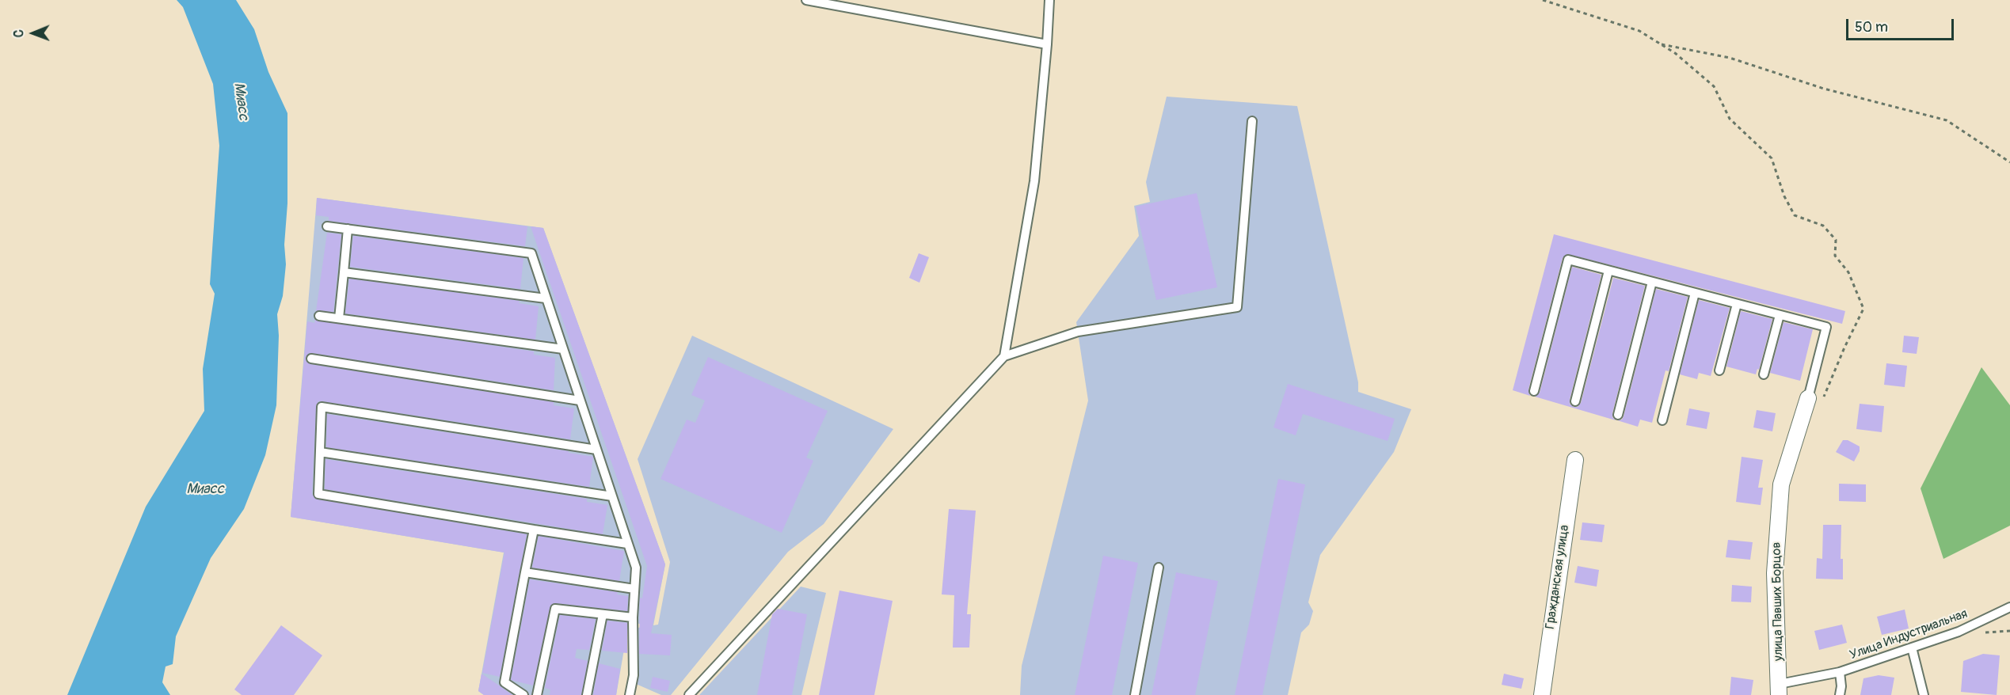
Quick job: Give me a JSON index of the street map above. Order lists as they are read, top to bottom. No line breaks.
{"streets":{"street":["Гражданская улица","улица Павших Борцов"],"lane":["Улица Индустриальная"]},"crossings":[["улица Павших Борцов","Улица Индустриальная"]],"water":["Миасс"],"scale_bar":"50 m","north":"left"}
